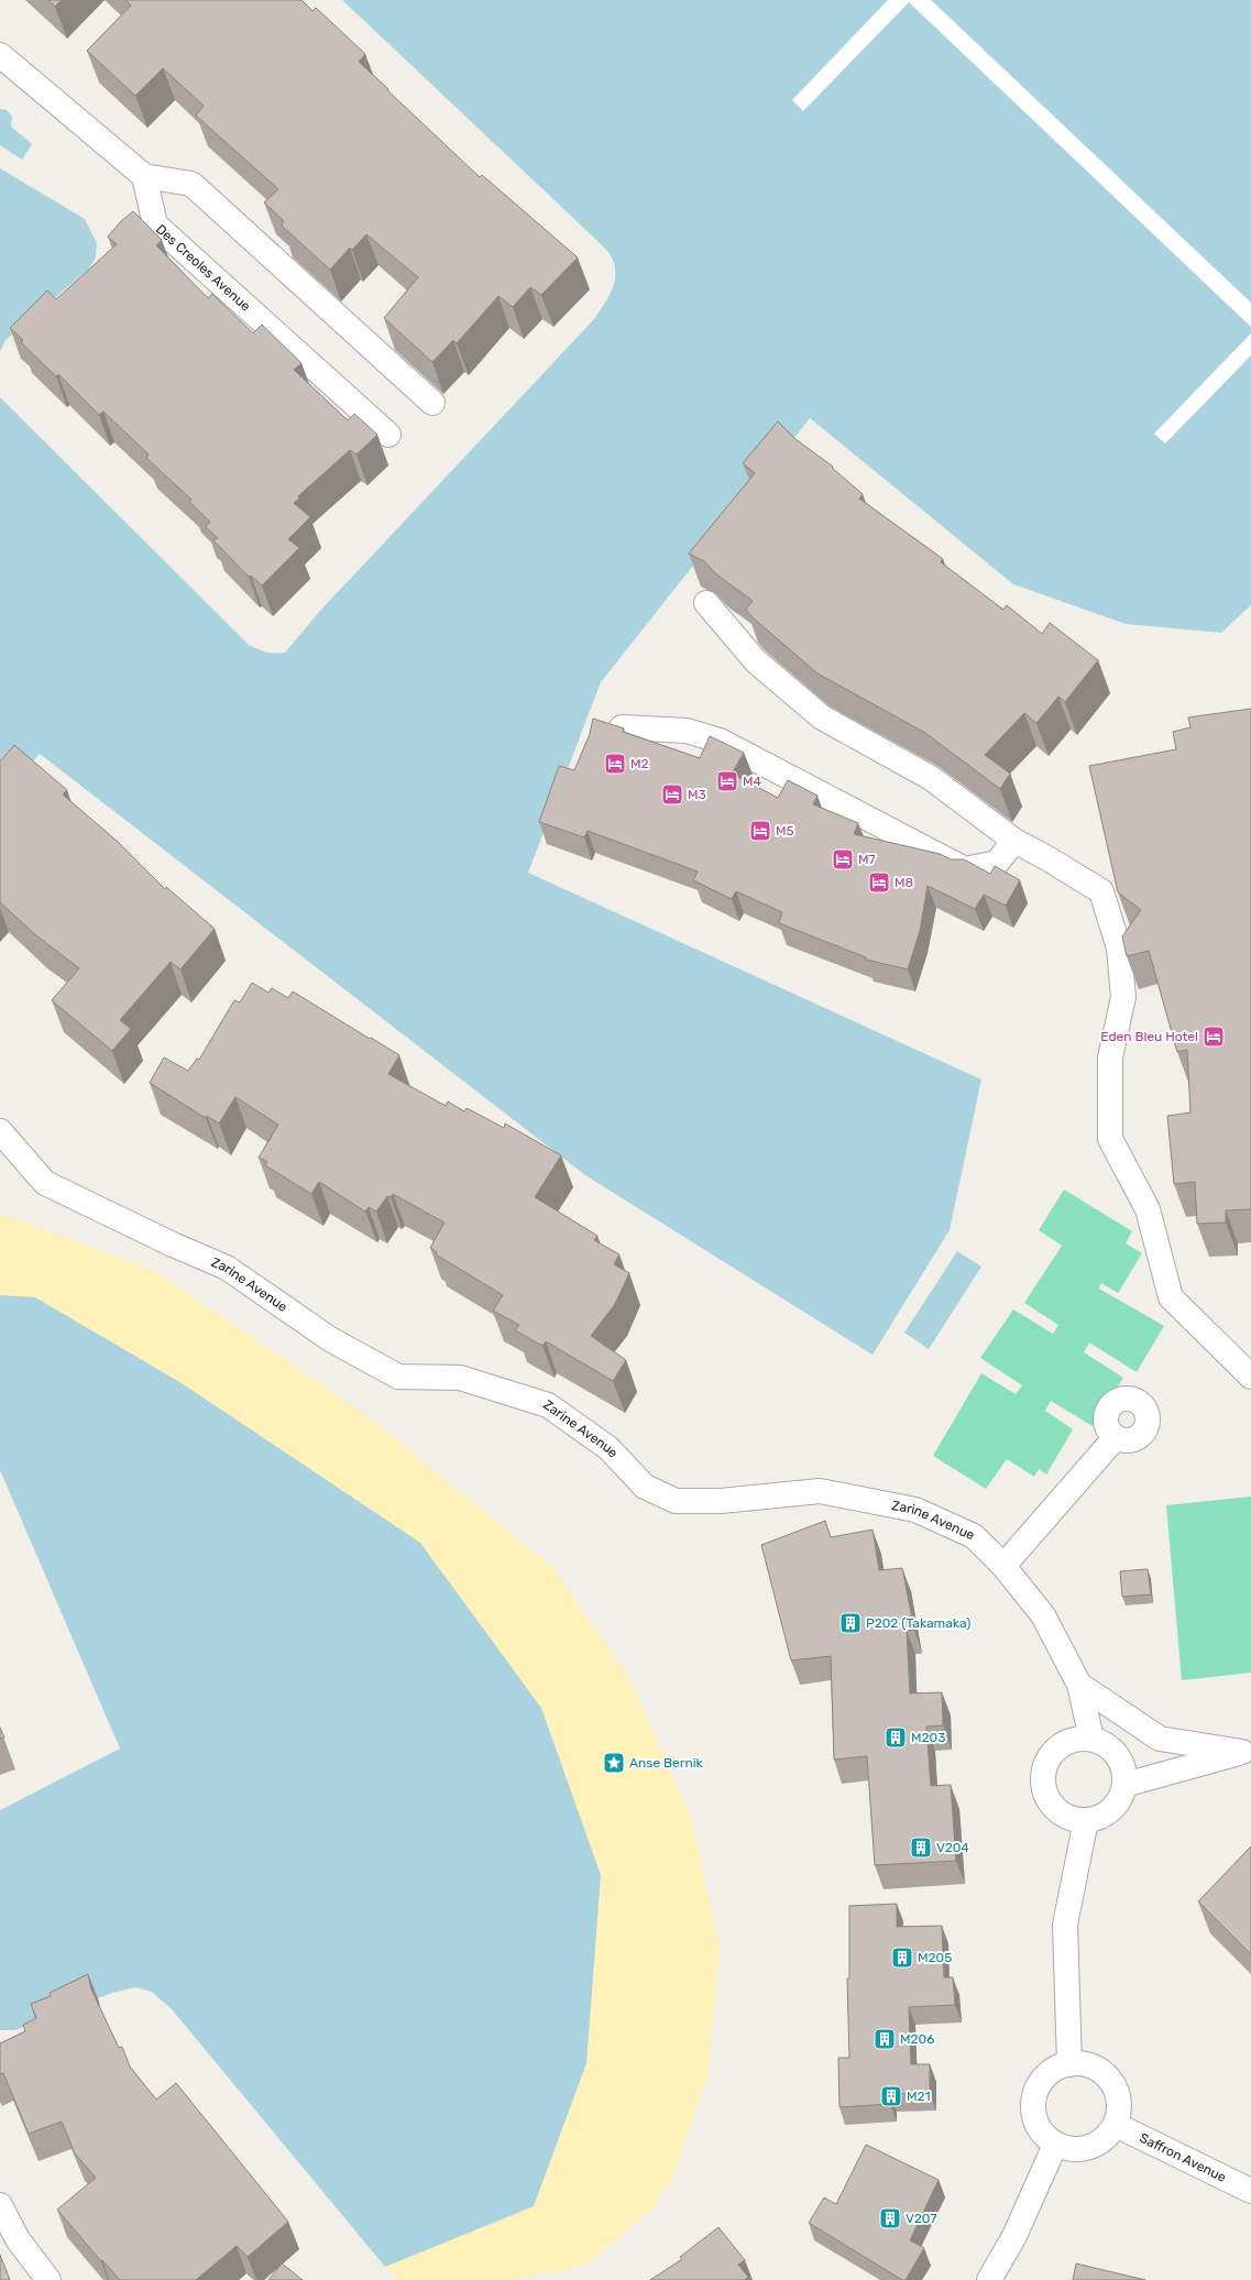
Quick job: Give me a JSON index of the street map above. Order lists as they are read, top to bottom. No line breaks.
{"streets":{"street":["Des Creoles Avenue","Zarine Avenue","Saffron Avenue"]},"places":{"hotel":["M2","M4","M3","M5","M7","M8","Eden Bleu Hotel"],"building":["P202 (Takamaka)","M203","V204","M205","M206","M21","V207"],"place":["Anse Bernik"]}}
